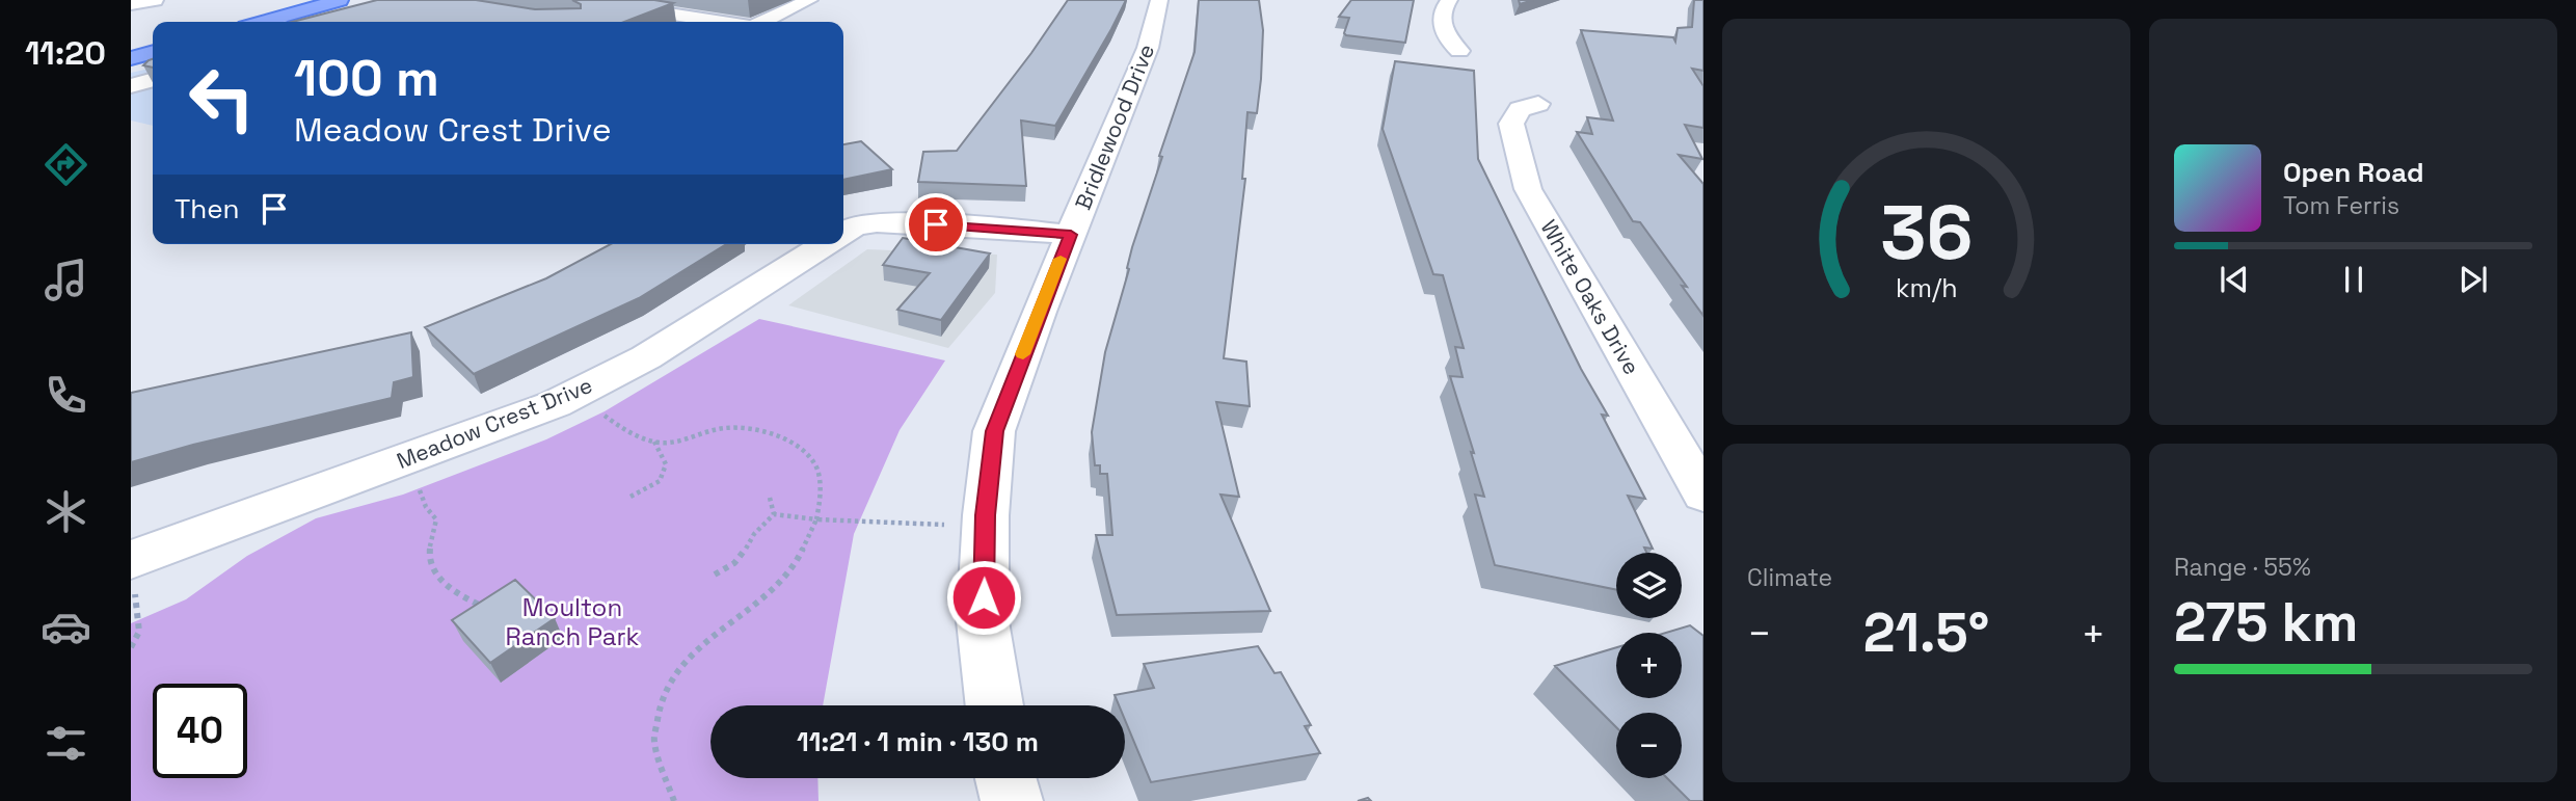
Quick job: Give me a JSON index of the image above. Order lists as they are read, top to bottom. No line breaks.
{"streets":{"street":["Bridlewood Drive","White Oaks Drive","Meadow Crest Drive"]},"crossings":[["Bridlewood Drive","Meadow Crest Drive"]],"parks":["Moulton Ranch Park"],"page":{"tabs":"11:20","turn":["100 m","Meadow Crest Drive"],"song":["Open Road","Tom Ferris"],"then":"Then","tile":["Climate",["Range · 55%","275 km"]],"map_buttons":["+","−"],"heat":["−","21.5°","+"],"limit":"40","trip":"11:21 · 1 min · 130 m","gauge":["36","km/h"]}}
